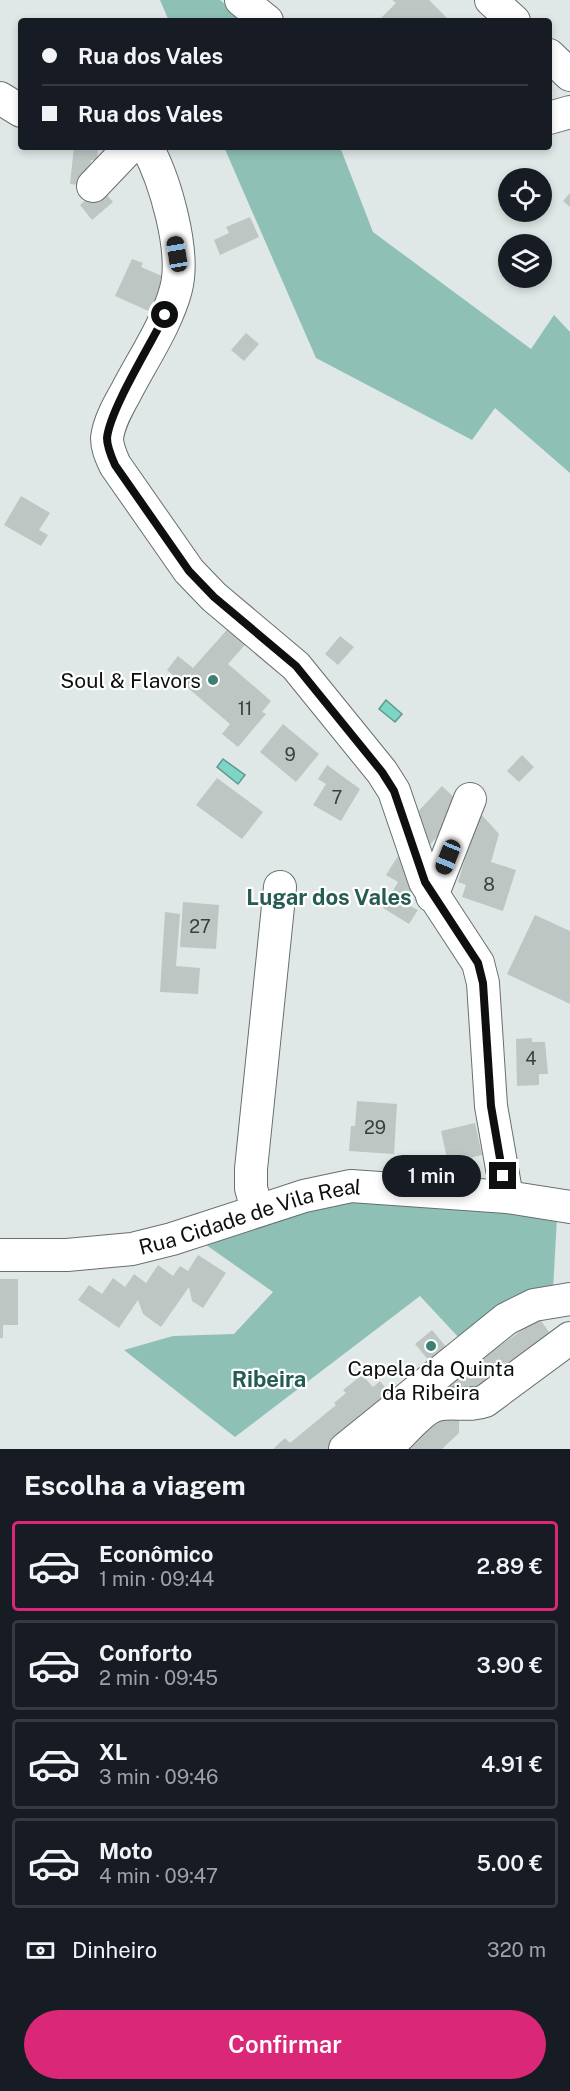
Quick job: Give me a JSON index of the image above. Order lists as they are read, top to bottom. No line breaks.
{"streets":{"street":["Rua Cidade de Vila Real"]},"districts":["Lugar dos Vales","Ribeira"],"places":["Soul & Flavors","Capela da Quinta da Ribeira"],"house_numbers":["11","9","7","8","27","4","29"],"page":{"banner":["Rua dos Vales","Rua dos Vales"],"bubble":"1 min","heading":"Escolha a viagem","list":[{"name":"Econômico","note":"1 min · 09:44","value":"2.89 €"},{"name":"Conforto","note":"2 min · 09:45","value":"3.90 €"},{"name":"XL","note":"3 min · 09:46","value":"4.91 €"},{"name":"Moto","note":"4 min · 09:47","value":"5.00 €"}],"pay":["Dinheiro","320 m"],"buttons":"Confirmar"}}
